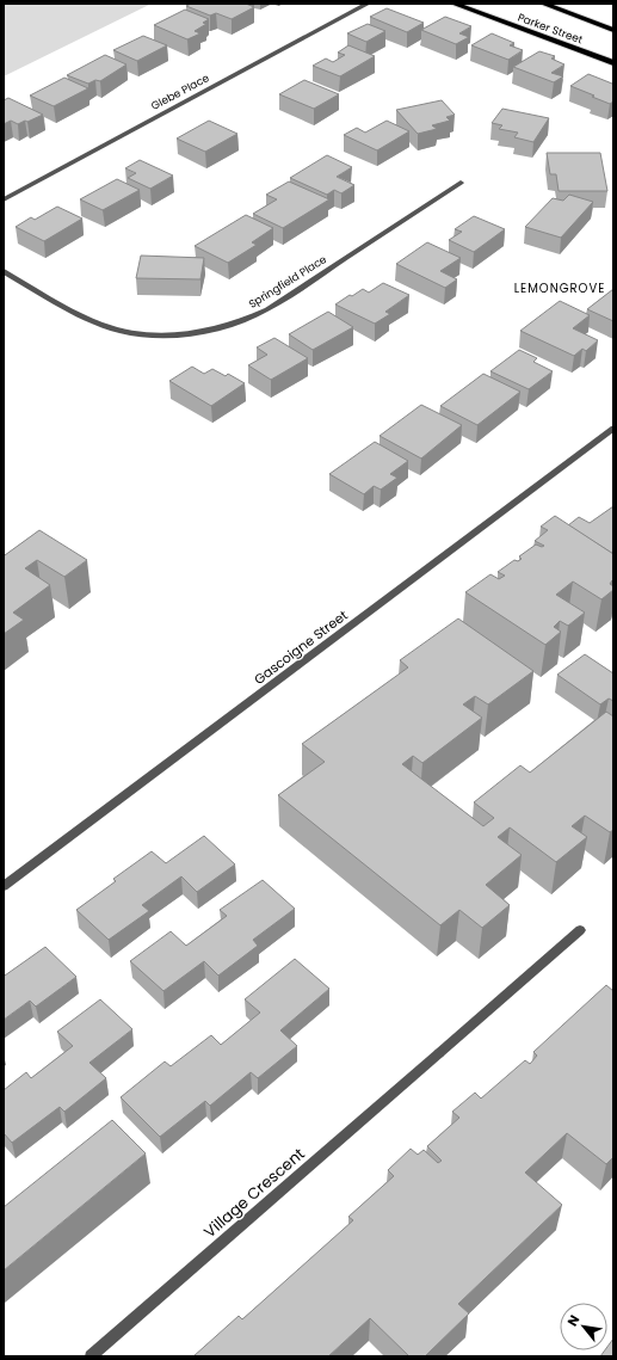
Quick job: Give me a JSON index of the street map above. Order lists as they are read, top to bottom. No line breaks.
{"streets":{"highway":["Parker Street"],"street":["Glebe Place","Springfield Place","Gascoigne Street","Village Crescent"]},"districts":["LEMONGROVE"],"north":"top left"}
